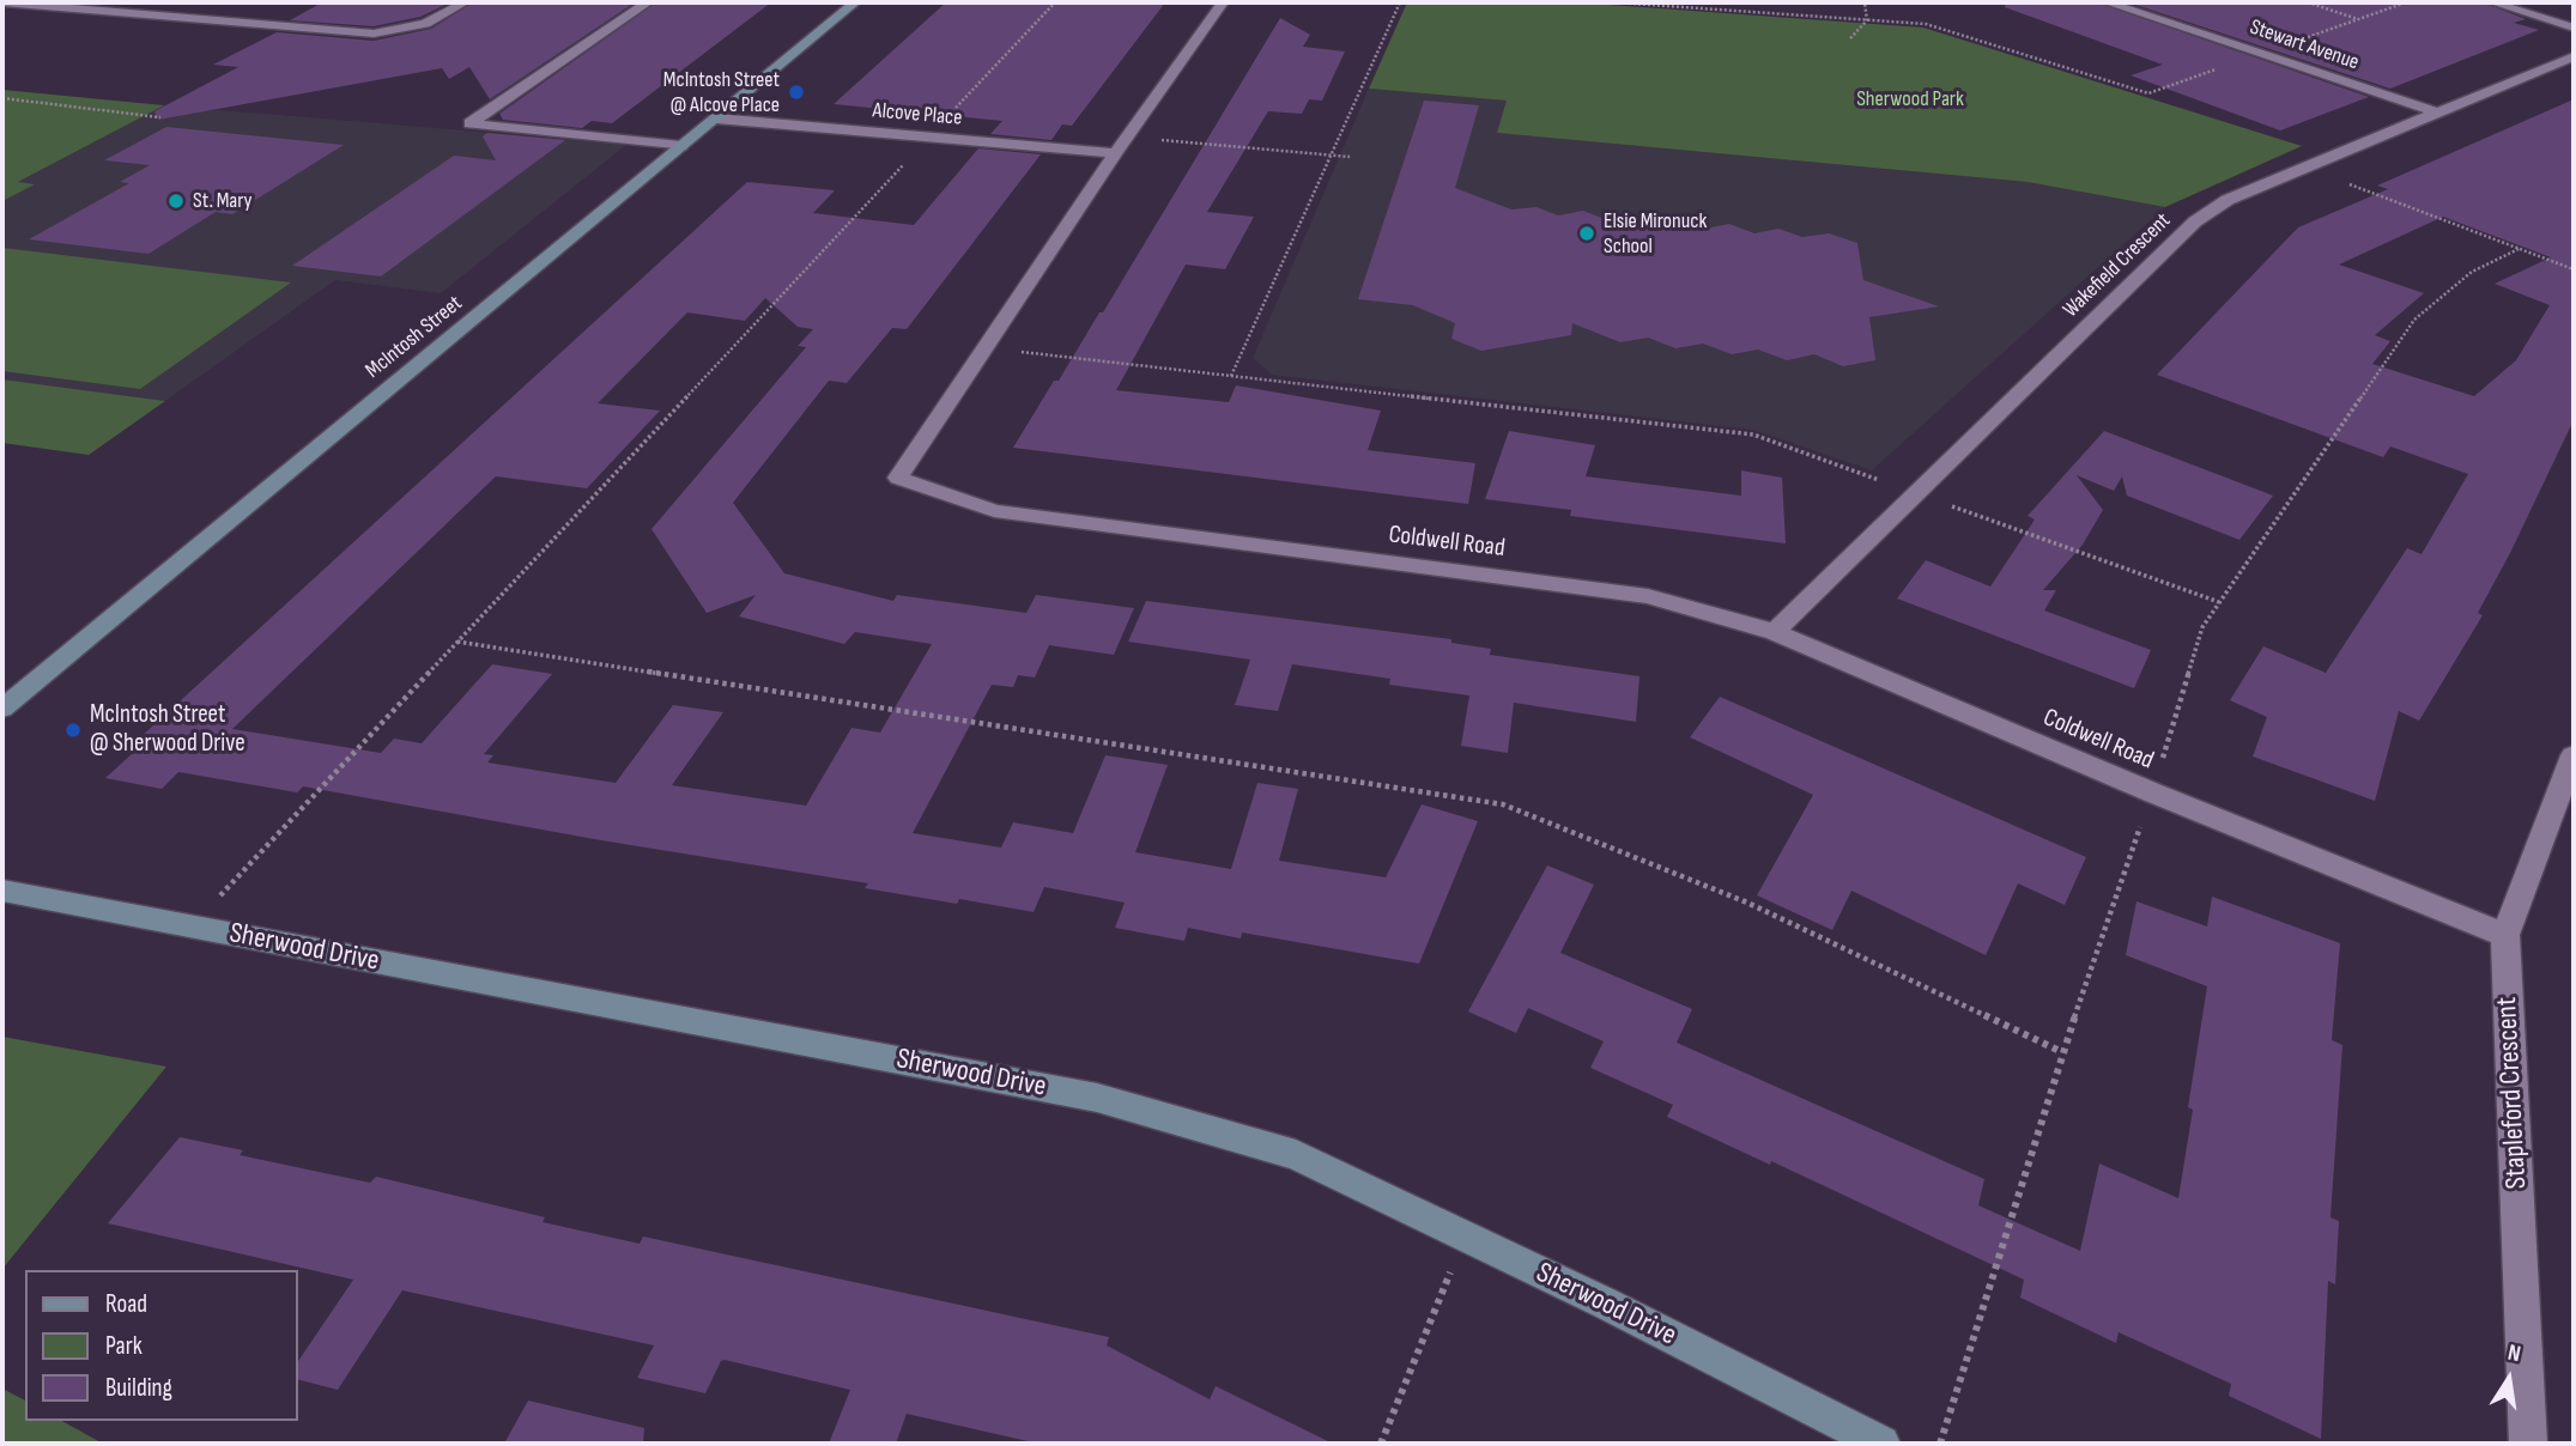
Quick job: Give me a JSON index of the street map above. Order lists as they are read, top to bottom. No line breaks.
{"streets":{"street":["Stewart Avenue","Alcove Place","Wakefield Crescent","McIntosh Street","Coldwell Road","Sherwood Drive","Stapleford Crescent"]},"crossings":[["Stewart Avenue","Wakefield Crescent"],["Alcove Place","McIntosh Street"],["Alcove Place","Coldwell Road"],["Wakefield Crescent","Coldwell Road"],["Coldwell Road","Stapleford Crescent"]],"parks":["Sherwood Park"],"places":["McIntosh Street @ Alcove Place","St. Mary","Elsie Mironuck School","McIntosh Street @ Sherwood Drive"],"legend":["Road","Park","Building"],"north":"top"}
